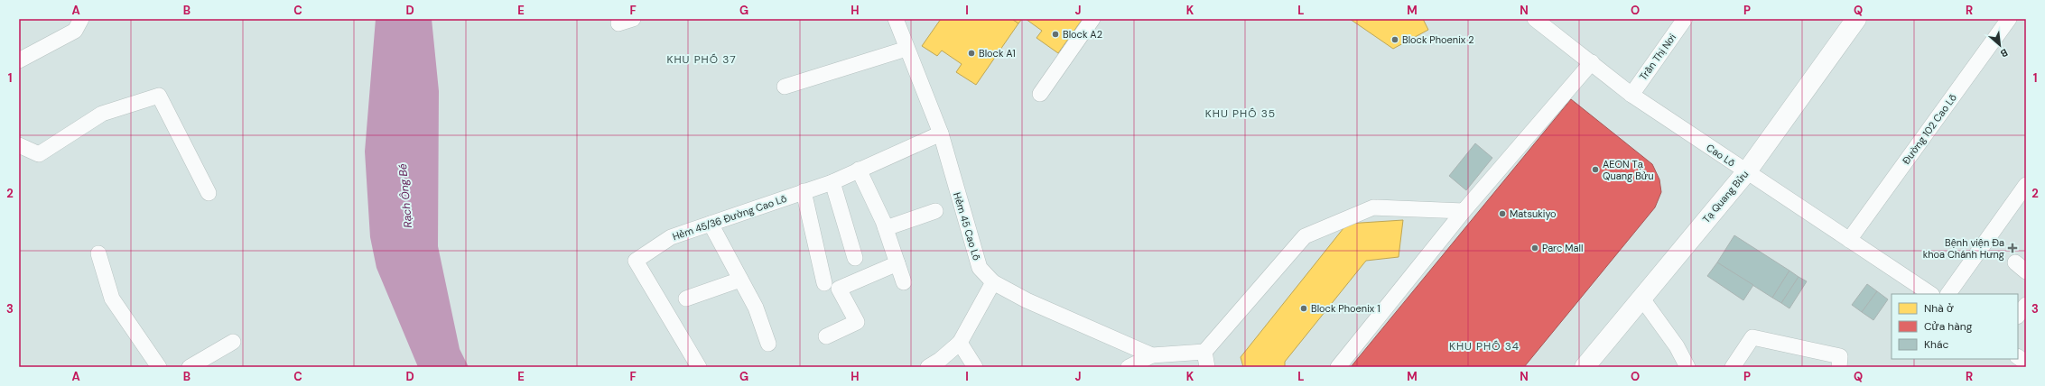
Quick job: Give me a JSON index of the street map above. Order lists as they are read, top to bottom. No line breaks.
{"streets":{"main road":["Tạ Quang Bửu"],"street":["Trần Thị Nơi","Đường 102 Cao Lỗ","Cao Lỗ","Hẻm 45/36 Đường Cao Lỗ","Hẻm 45 Cao Lỗ"]},"crossings":[["Trần Thị Nơi","Cao Lỗ"],["Đường 102 Cao Lỗ","Cao Lỗ"],["Cao Lỗ","Tạ Quang Bửu"],["Hẻm 45/36 Đường Cao Lỗ","Hẻm 45 Cao Lỗ"]],"districts":["KHU PHỐ 37","KHU PHỐ 35","KHU PHỐ 34"],"water":["Rạch Ông Bé"],"places":{"other":["Block A2","Block Phoenix 2","Block A1","AEON Tạ Quang Bửu","Matsukiyo","Parc Mall","Block Phoenix 1"],"health":["Bệnh viện Đa khoa Chánh Hưng"]},"legend":["Nhà ở","Cửa hàng","Khác"],"north":"bottom right","grid":{"columns":["A","B","C","D","E","F","G","H","I","J","K","L","M","N","O","P","Q","R"],"rows":["1","2","3"]}}
